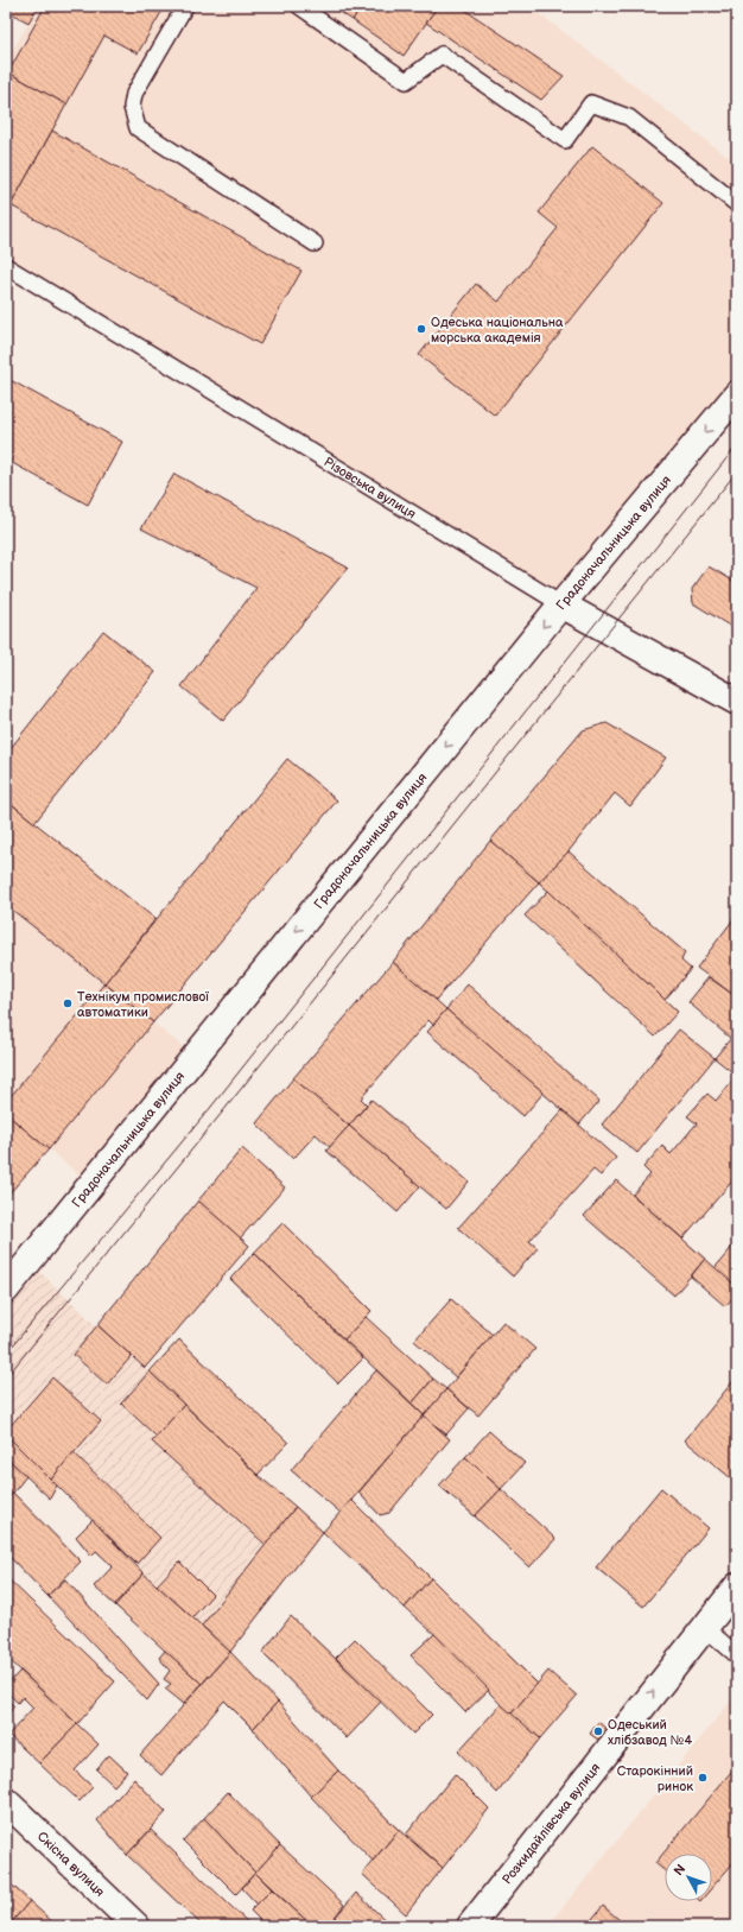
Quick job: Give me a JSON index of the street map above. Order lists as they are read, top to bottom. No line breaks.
{"streets":{"street":["Різовська вулиця","Градоначальницька вулиця","Розкидайлівська вулиця","Cкісна вулиця"]},"crossings":[["Різовська вулиця","Градоначальницька вулиця"]],"one_way":["Градоначальницька вулиця","Розкидайлівська вулиця"],"places":["Одеська національна морська академія","Технікум промислової автоматики","Одеський хлібзавод №4","Старокінний ринок"],"north":"top left"}
